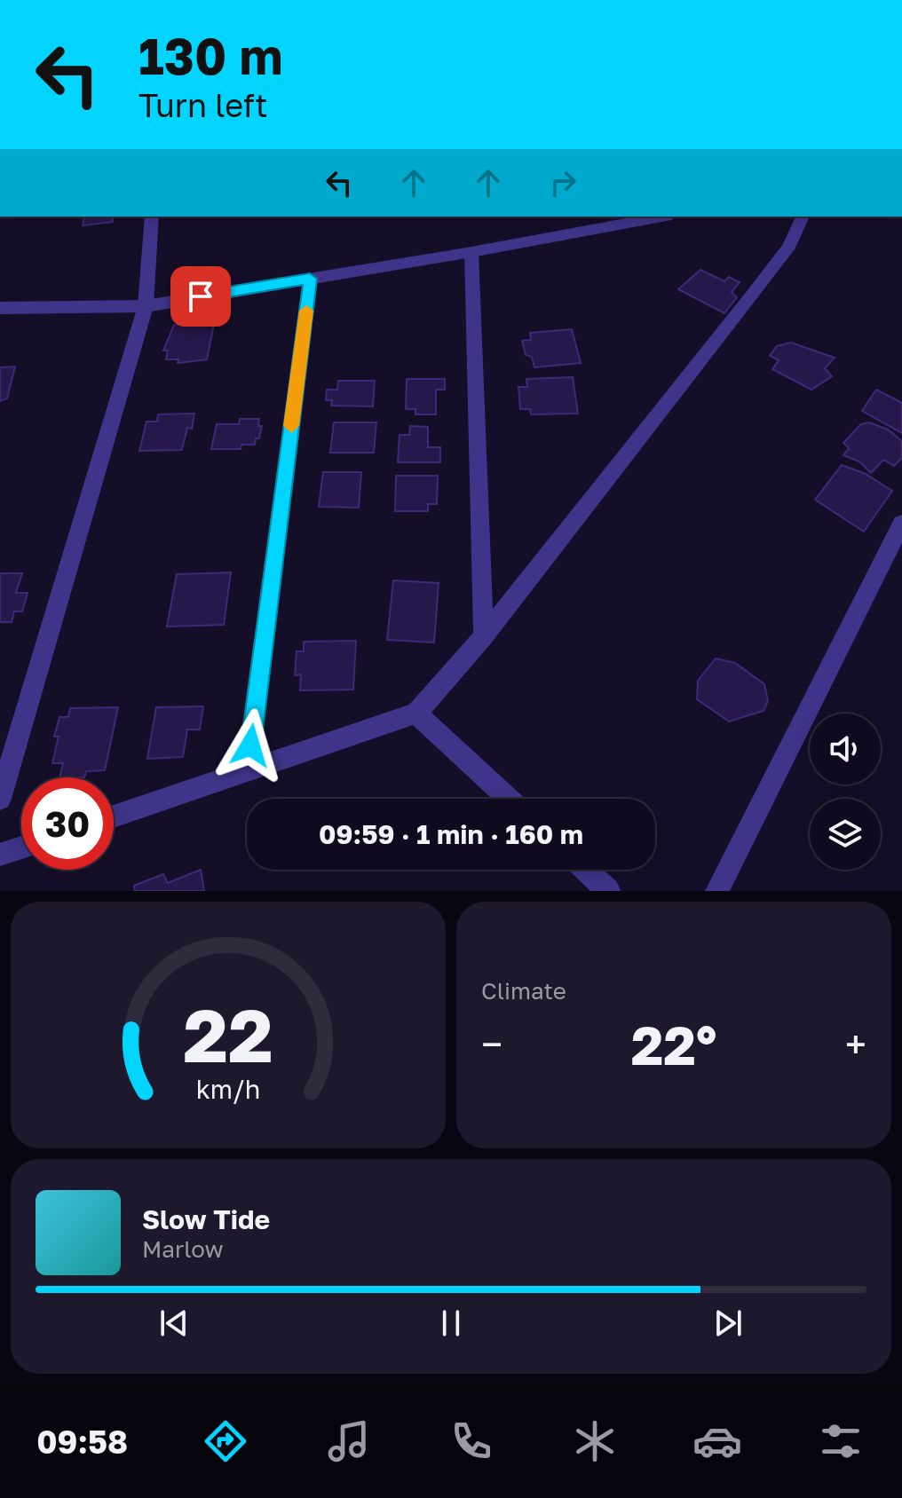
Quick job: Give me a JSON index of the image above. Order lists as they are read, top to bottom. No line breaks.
{"page":{"turn":["130 m","Turn left"],"limit":"30","trip":"09:59 · 1 min · 160 m","tile":"Climate","heat":["−","22°","+"],"song":["Slow Tide","Marlow"],"tabs":"09:58","gauge":["22","km/h"]}}
